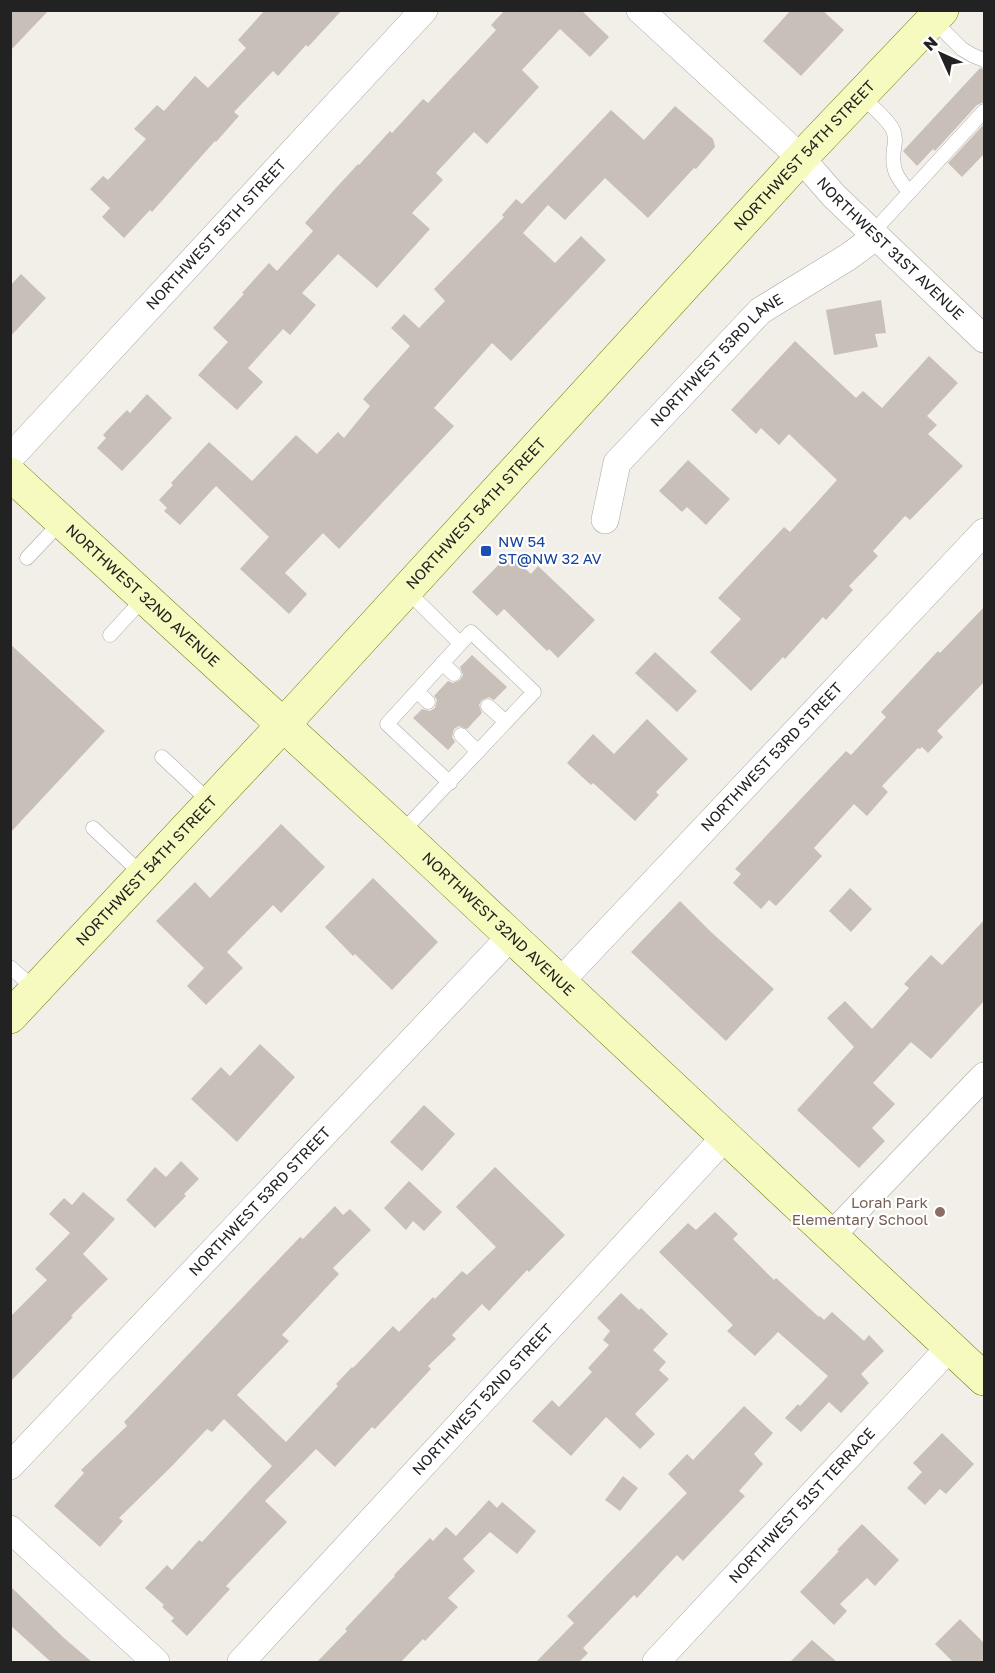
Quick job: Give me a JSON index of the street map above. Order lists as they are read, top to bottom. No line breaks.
{"streets":{"main road":["NORTHWEST 54TH STREET","NORTHWEST 32ND AVENUE"],"street":["NORTHWEST 55TH STREET","NORTHWEST 31ST AVENUE","NORTHWEST 53RD LANE","NORTHWEST 53RD STREET","NORTHWEST 52ND STREET","NORTHWEST 51ST TERRACE"]},"crossings":[["NORTHWEST 54TH STREET","NORTHWEST 31ST AVENUE"],["NORTHWEST 54TH STREET","NORTHWEST 32ND AVENUE"],["NORTHWEST 31ST AVENUE","NORTHWEST 53RD LANE"],["NORTHWEST 32ND AVENUE","NORTHWEST 53RD STREET"],["NORTHWEST 32ND AVENUE","NORTHWEST 52ND STREET"],["NORTHWEST 32ND AVENUE","NORTHWEST 51ST TERRACE"]],"places":{"transit":["NW 54 ST@NW 32 AV"],"other":["Lorah Park Elementary School"]},"north":"top left"}
